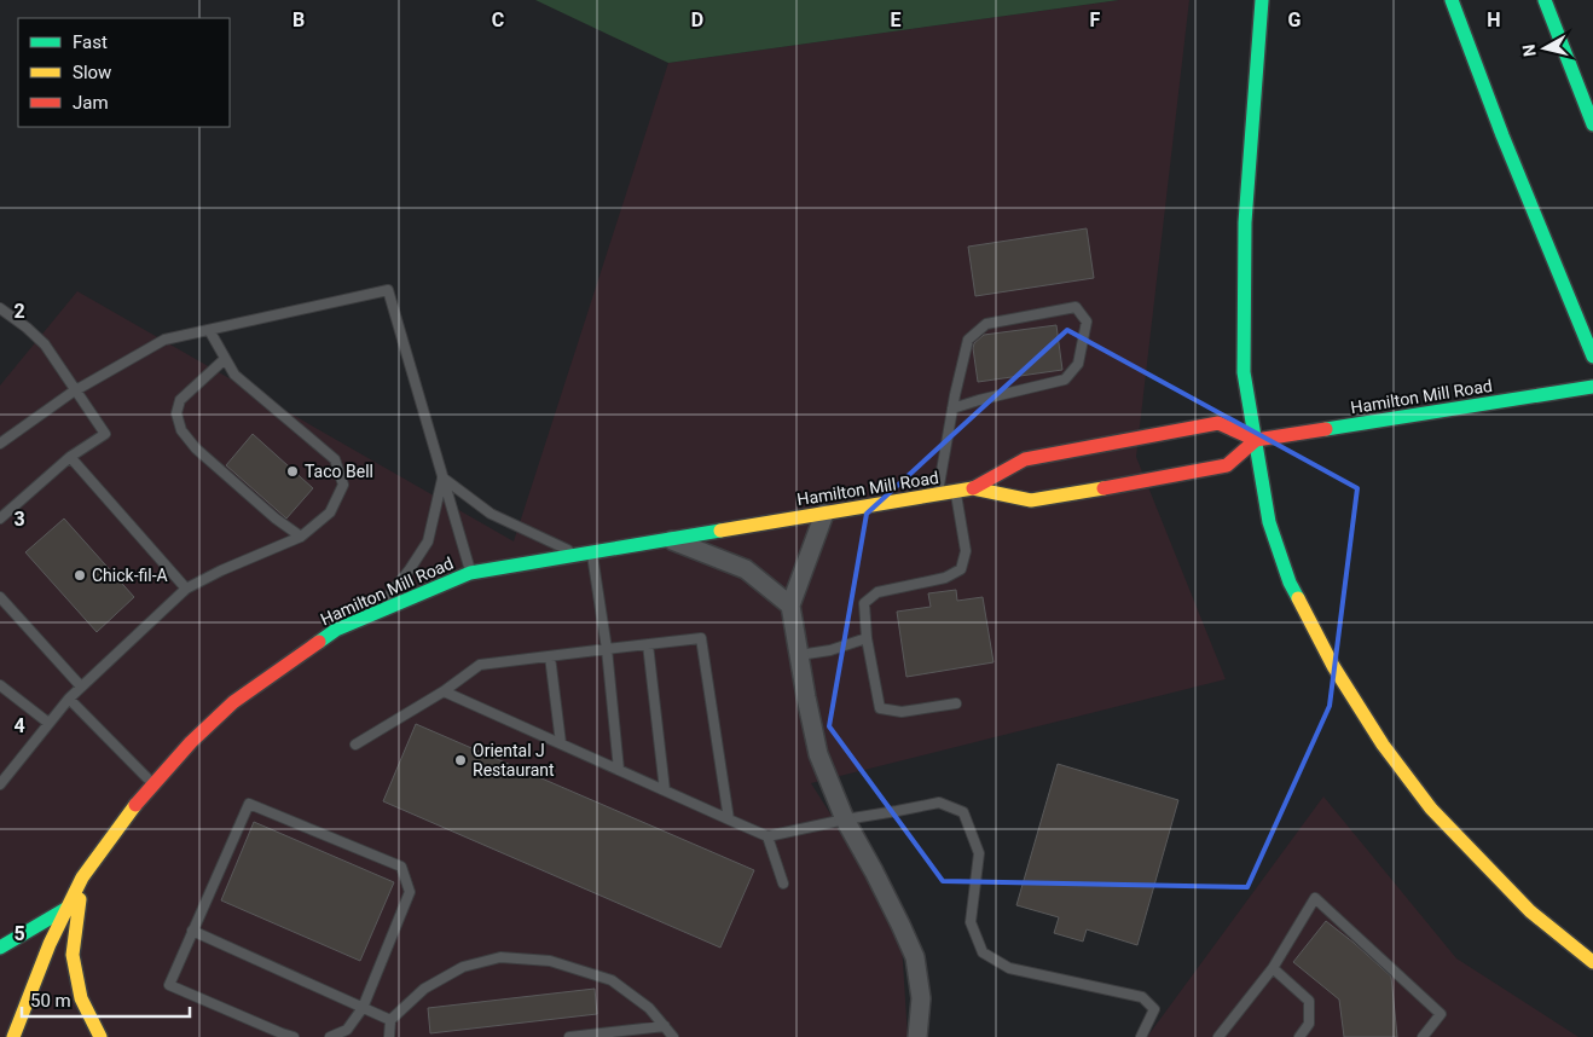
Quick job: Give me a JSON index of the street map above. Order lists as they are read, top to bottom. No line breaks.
{"streets":{"main road":["Hamilton Mill Road"]},"places":["Taco Bell","Chick-fil-A","Oriental J Restaurant"],"legend":["Fast","Slow","Jam"],"scale_bar":"50 m","north":"left","grid":{"columns":["B","C","D","E","F","G","H"],"rows":["2","3","4","5"]}}
